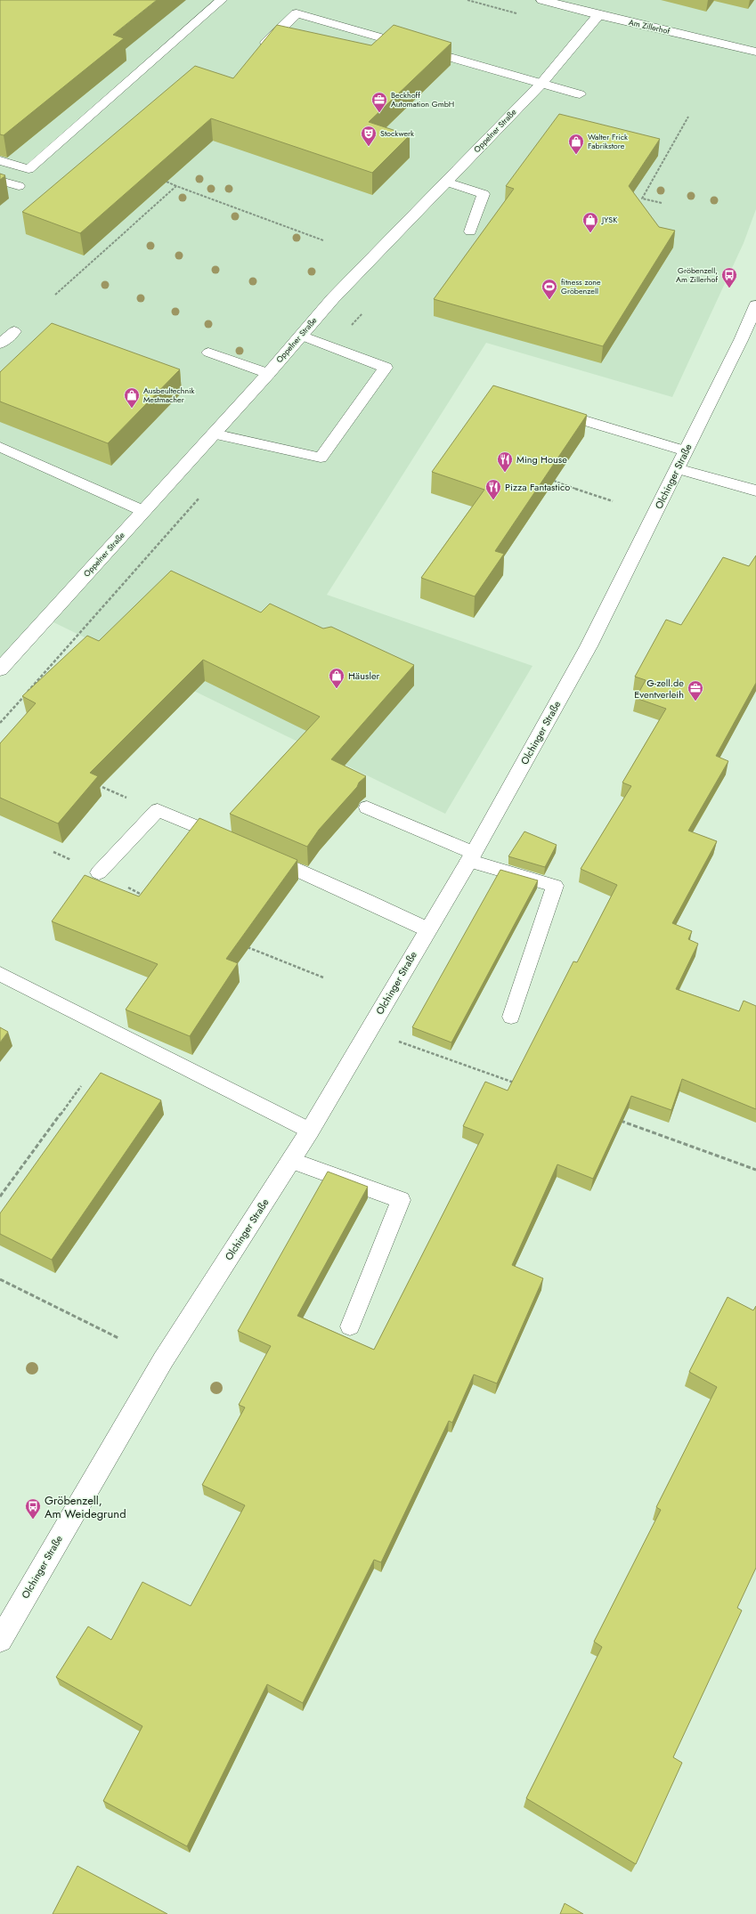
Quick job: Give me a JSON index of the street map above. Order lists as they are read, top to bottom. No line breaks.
{"streets":{"street":["Am Zillerhof","Oppelner Straße","Olchinger Straße"]},"crossings":[["Am Zillerhof","Oppelner Straße"]],"places":{"office":["Beckhoff Automation GmbH","G-zell.de Eventverleih"],"theatre":["Stockwerk"],"shop":["Walter Frick Fabrikstore","JYSK","Ausbeultechnik Mestmacher","Häusler"],"bus stop":["Gröbenzell, Am Zillerhof","Gröbenzell, Am Weidegrund"],"sports":["fitness zone Gröbenzell"],"restaurant":["Ming House","Pizza Fantastico"]}}
